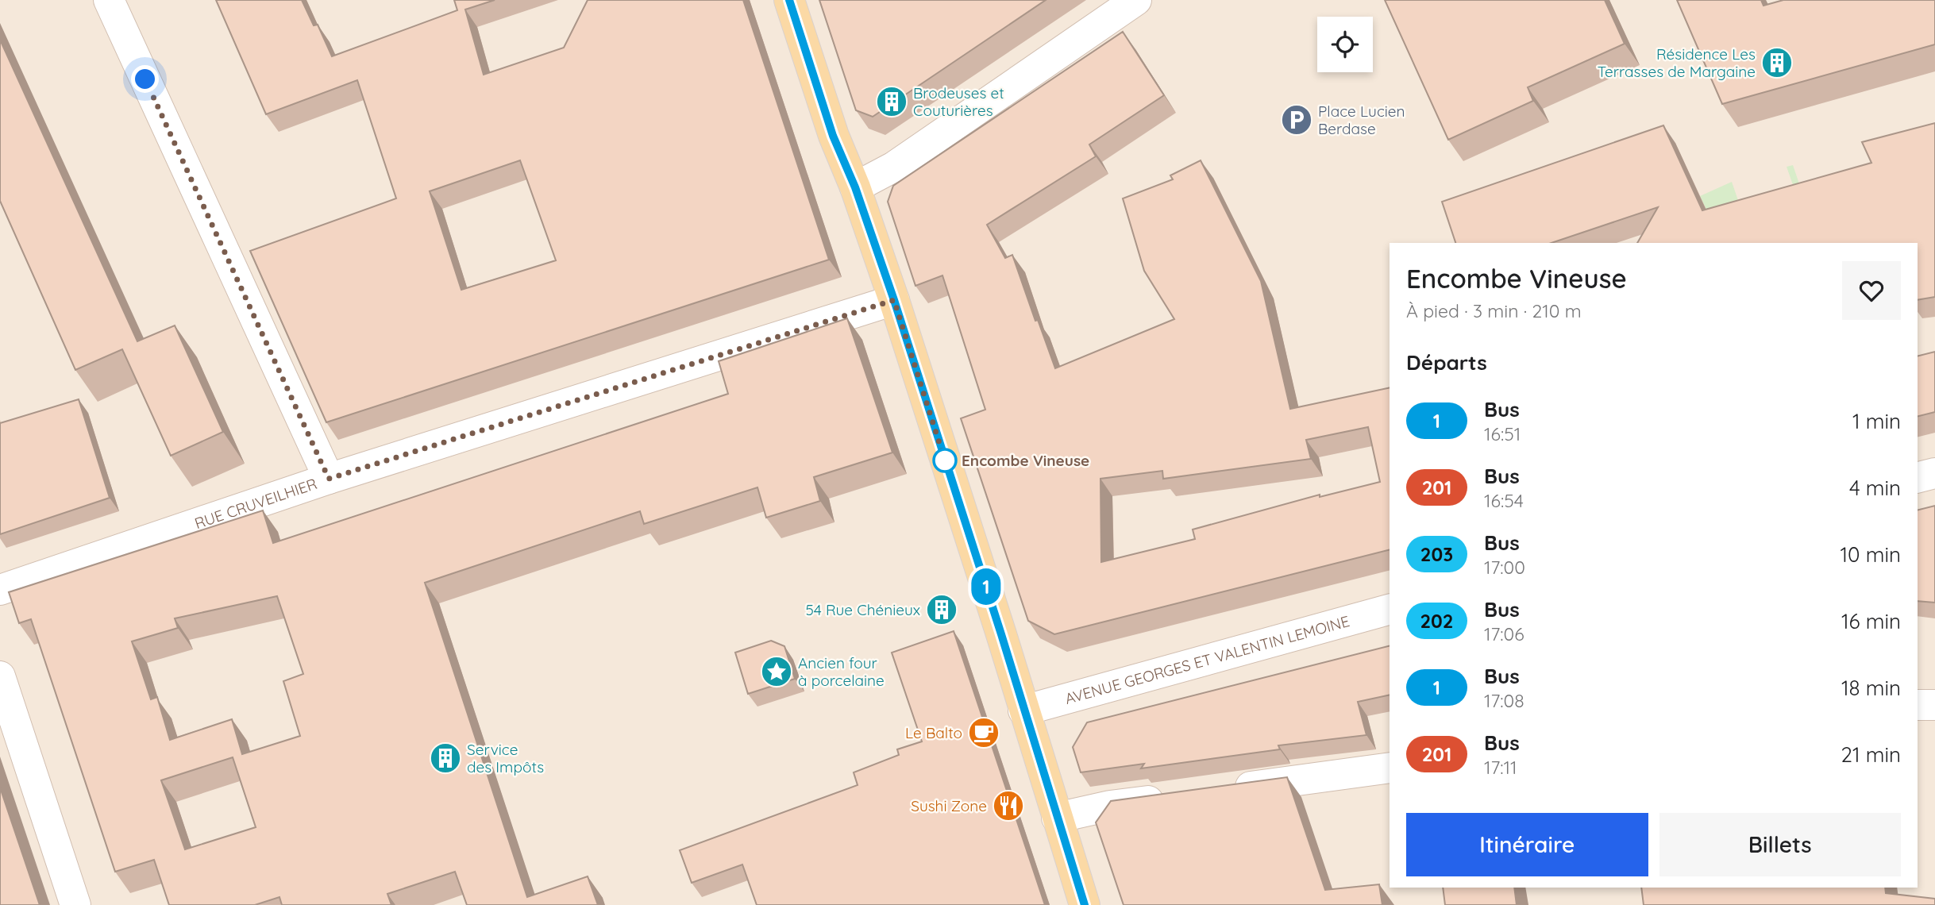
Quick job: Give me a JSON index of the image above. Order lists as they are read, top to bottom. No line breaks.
{"streets":{"street":["RUE CRUVEILHIER","AVENUE GEORGES ET VALENTIN LEMOINE"]},"places":{"building":["Résidence Les Terrasses de Margaine","Brodeuses et Couturières","54 Rue Chénieux","Service des Impôts"],"parking":["Place Lucien Berdase"],"other":["Encombe Vineuse"],"place":["Ancien four à porcelaine"],"cafe":["Le Balto"],"restaurant":["Sushi Zone"]},"lines":["bus line 1"],"page":{"on_map":"1","heading":[["Encombe Vineuse","À pied · 3 min · 210 m"],"Départs"],"list":[{"mark":"1","name":"Bus","note":"16:51","value":"1 min"},{"mark":"201","name":"Bus","note":"16:54","value":"4 min"},{"mark":"203","name":"Bus","note":"17:00","value":"10 min"},{"mark":"202","name":"Bus","note":"17:06","value":"16 min"},{"mark":"1","name":"Bus","note":"17:08","value":"18 min"},{"mark":"201","name":"Bus","note":"17:11","value":"21 min"}],"buttons":["Itinéraire","Billets"]}}
